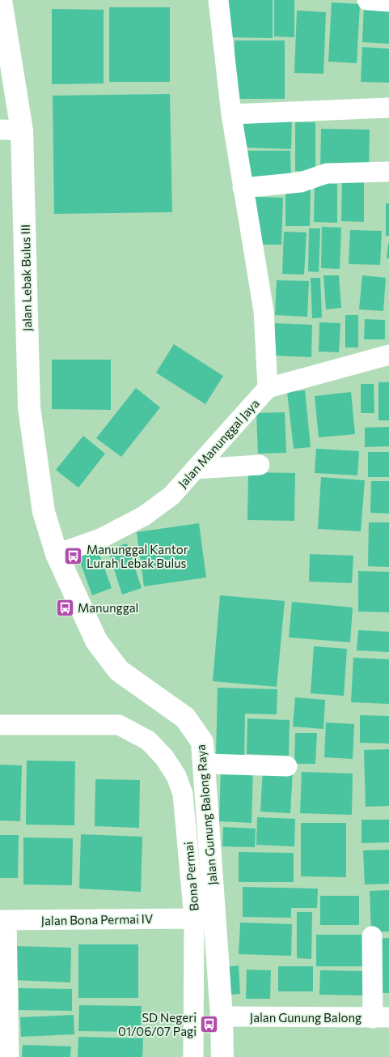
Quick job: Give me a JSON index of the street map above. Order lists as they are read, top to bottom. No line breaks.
{"streets":{"street":["Jalan Lebak Bulus III","Jalan Manunggal Jaya","Jalan Gunung Balong Raya","Bona Permai","Jalan Bona Permai IV","Jalan Gunung Balong"]},"crossings":[["Jalan Lebak Bulus III","Jalan Manunggal Jaya"],["Jalan Lebak Bulus III","Jalan Gunung Balong Raya"],["Jalan Manunggal Jaya","Jalan Gunung Balong Raya"],["Jalan Gunung Balong Raya","Jalan Gunung Balong"],["Bona Permai","Jalan Bona Permai IV"]],"places":{"bus stop":["Manunggal Kantor Lurah Lebak Bulus","Manunggal","SD Negeri 01/06/07 Pagi"]}}
